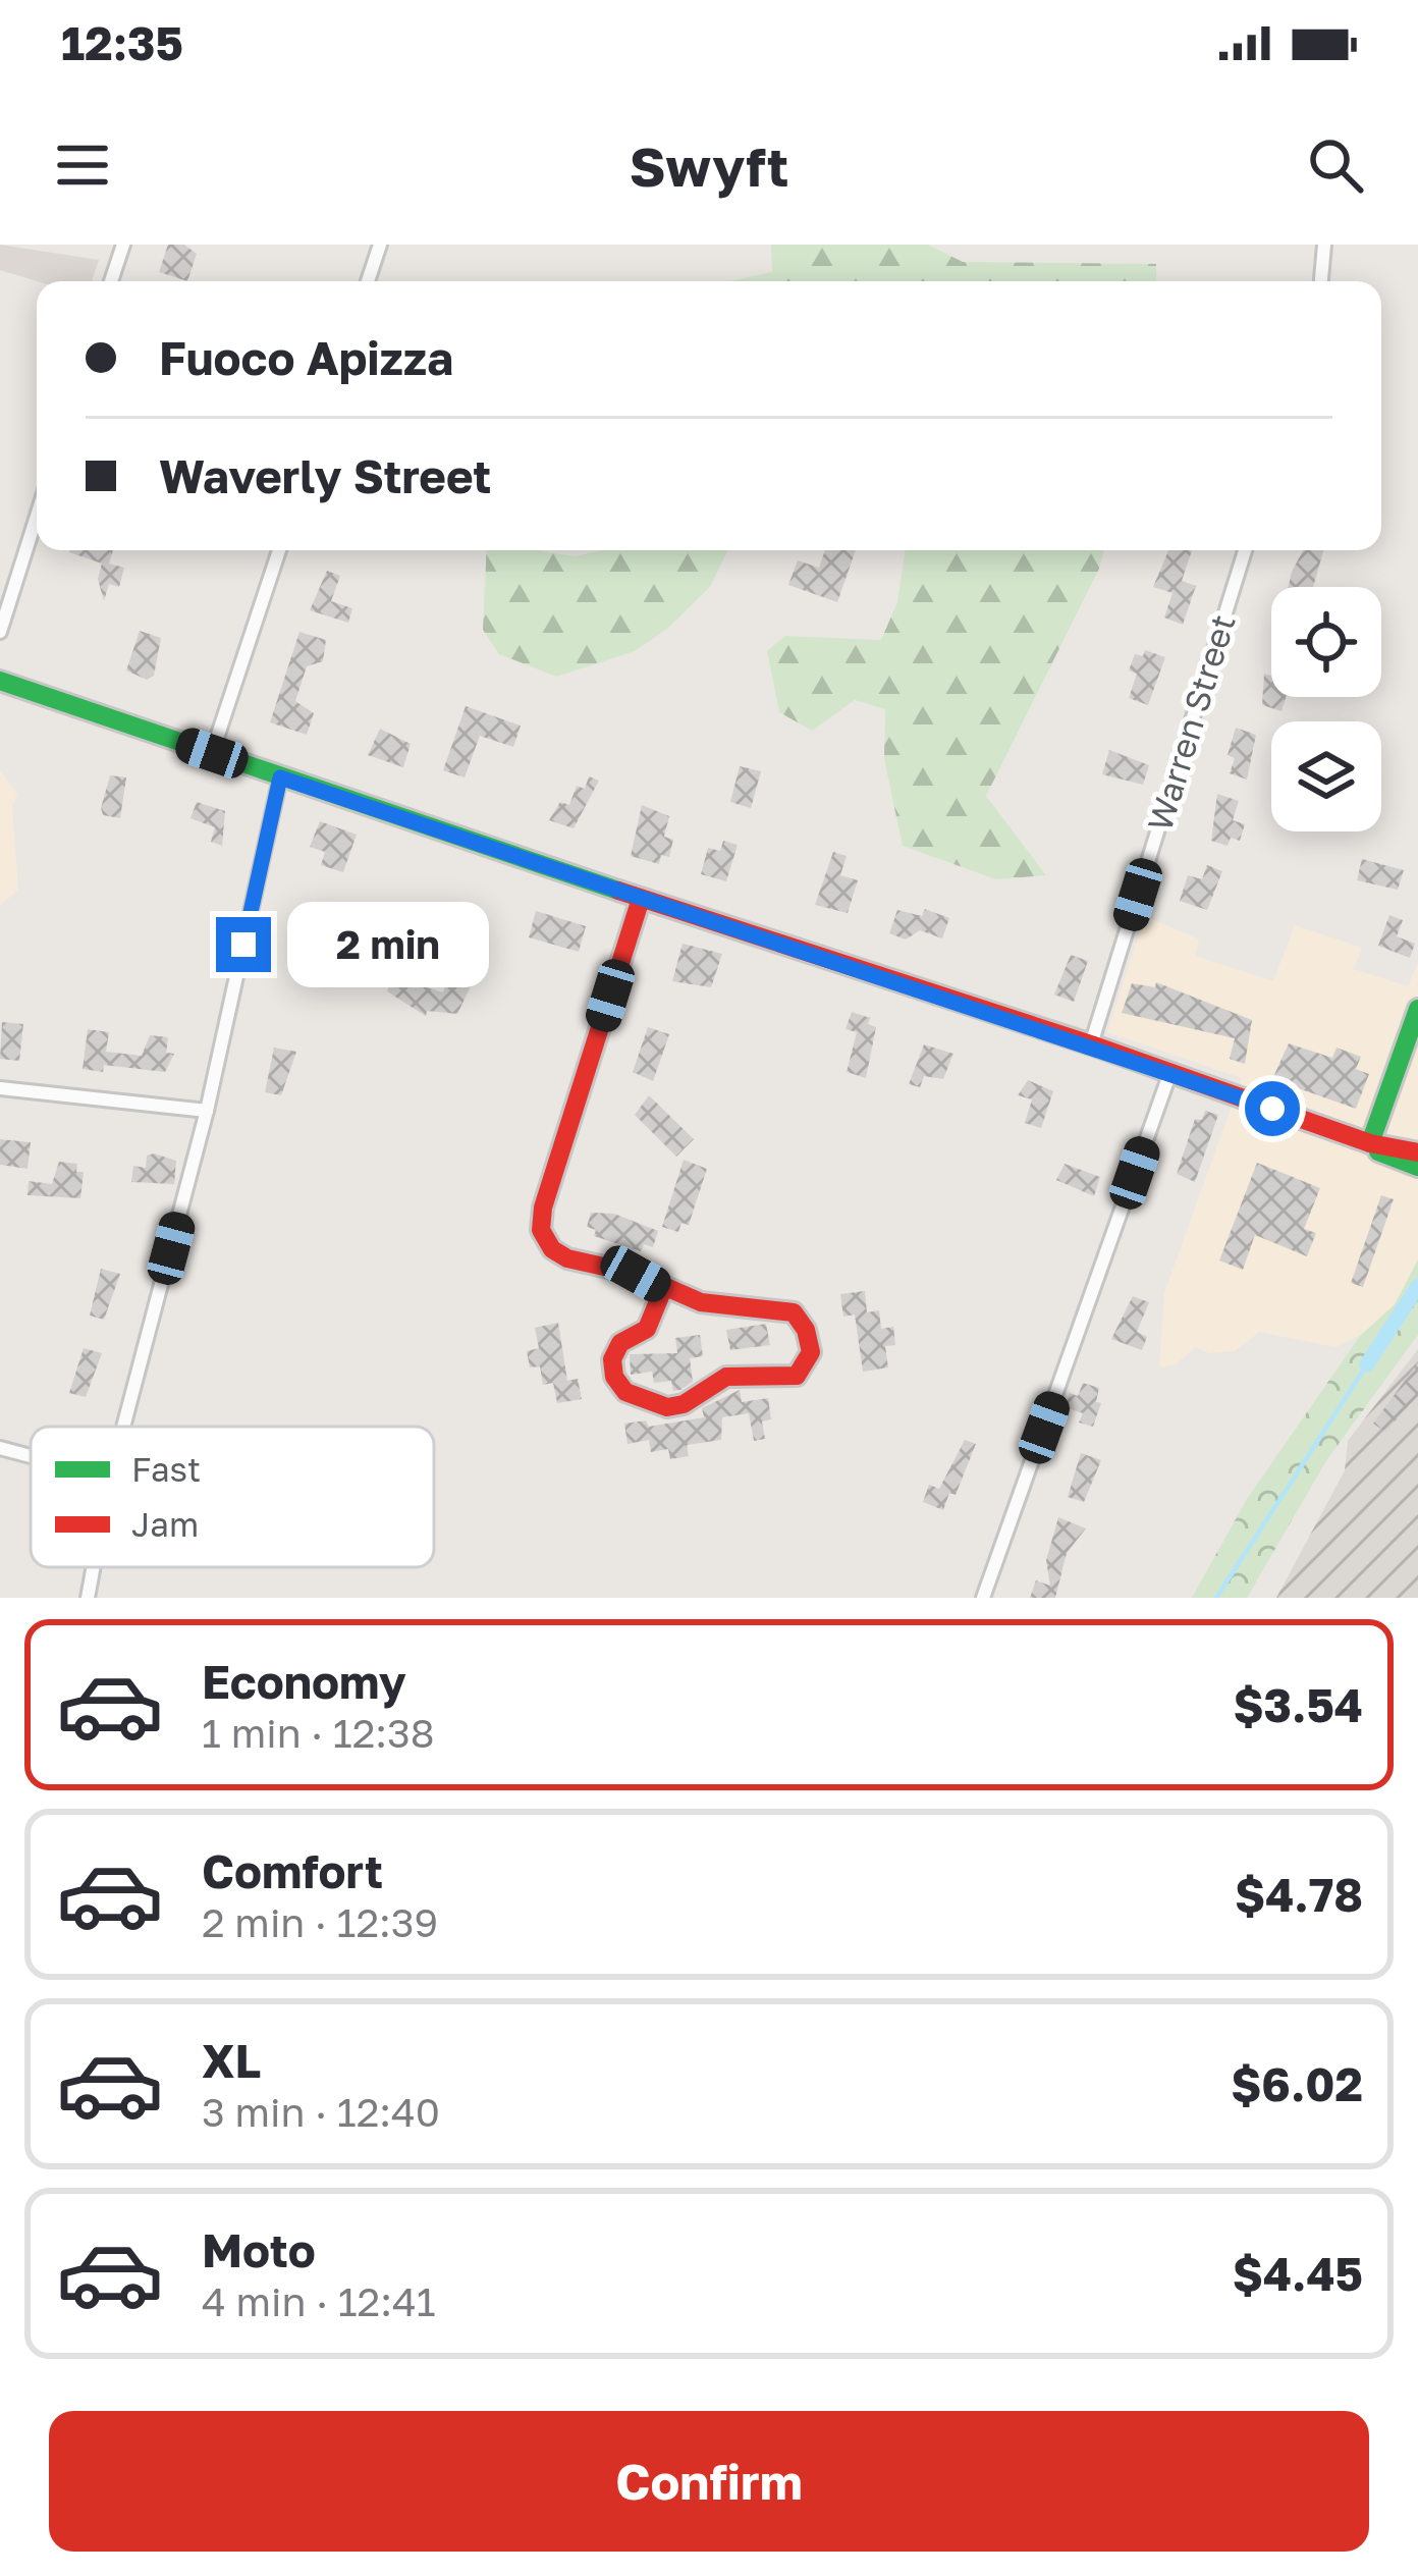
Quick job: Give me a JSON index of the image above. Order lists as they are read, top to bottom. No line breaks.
{"streets":{"street":["Warren Street"]},"legend":["Fast","Jam"],"page":{"status":"12:35","header":"Swyft","banner":["Fuoco Apizza","Waverly Street"],"bubble":"2 min","list":[{"name":"Economy","note":"1 min · 12:38","value":"$3.54"},{"name":"Comfort","note":"2 min · 12:39","value":"$4.78"},{"name":"XL","note":"3 min · 12:40","value":"$6.02"},{"name":"Moto","note":"4 min · 12:41","value":"$4.45"}],"buttons":"Confirm"}}
